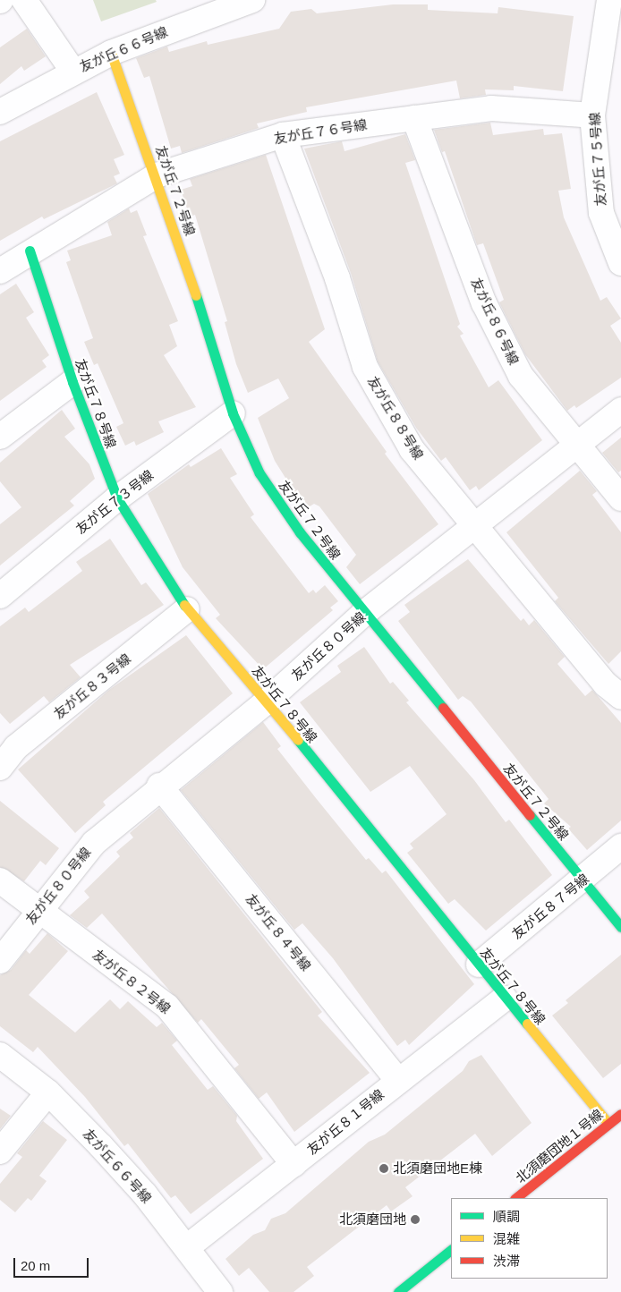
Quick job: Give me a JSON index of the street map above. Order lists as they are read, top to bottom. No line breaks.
{"streets":{"street":["友が丘６６号線","友が丘７６号線","友が丘７５号線","友が丘７２号線","友が丘８６号線","友が丘７８号線","友が丘８８号線","友が丘７３号線","友が丘８０号線","友が丘８３号線","友が丘８７号線","友が丘８４号線","友が丘８２号線","友が丘８１号線","北須磨団地１号線"]},"crossings":[["友が丘６６号線","友が丘７２号線"],["友が丘６６号線","友が丘８１号線"],["友が丘７６号線","友が丘７５号線"],["友が丘７６号線","友が丘７２号線"],["友が丘７６号線","友が丘８６号線"],["友が丘７６号線","友が丘７８号線"],["友が丘７６号線","友が丘８８号線"],["友が丘７２号線","友が丘７３号線"],["友が丘７２号線","友が丘８０号線"],["友が丘７２号線","友が丘８７号線"],["友が丘８６号線","友が丘８０号線"],["友が丘７８号線","友が丘７３号線"],["友が丘７８号線","友が丘８０号線"],["友が丘７８号線","友が丘８３号線"],["友が丘７８号線","友が丘８７号線"],["友が丘７８号線","友が丘８１号線"],["友が丘７８号線","北須磨団地１号線"],["友が丘８８号線","友が丘８０号線"],["友が丘８０号線","友が丘８４号線"],["友が丘８０号線","友が丘８２号線"],["友が丘８４号線","友が丘８１号線"],["友が丘８２号線","友が丘８１号線"]],"places":["北須磨団地E棟","北須磨団地"],"legend":["順調","混雑","渋滞"],"scale_bar":"20 m"}
